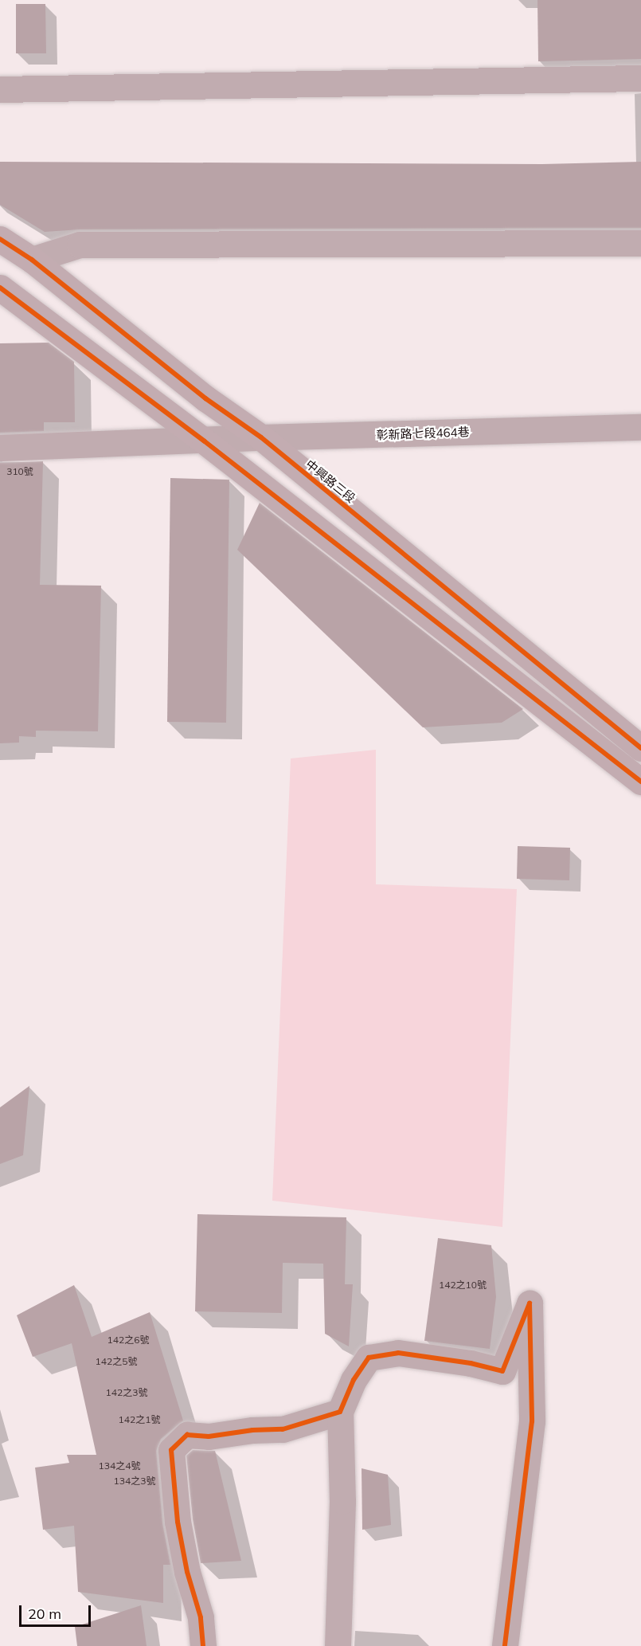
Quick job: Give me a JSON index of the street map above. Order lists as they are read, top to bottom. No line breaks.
{"streets":{"main road":["中興路三段"],"street":["彰新路七段464巷"]},"crossings":[["彰新路七段464巷","中興路三段"]],"house_numbers":["310號","142之10號","142之6號","142之5號","142之3號","142之1號","134之4號","134之3號"],"scale_bar":"20 m"}
